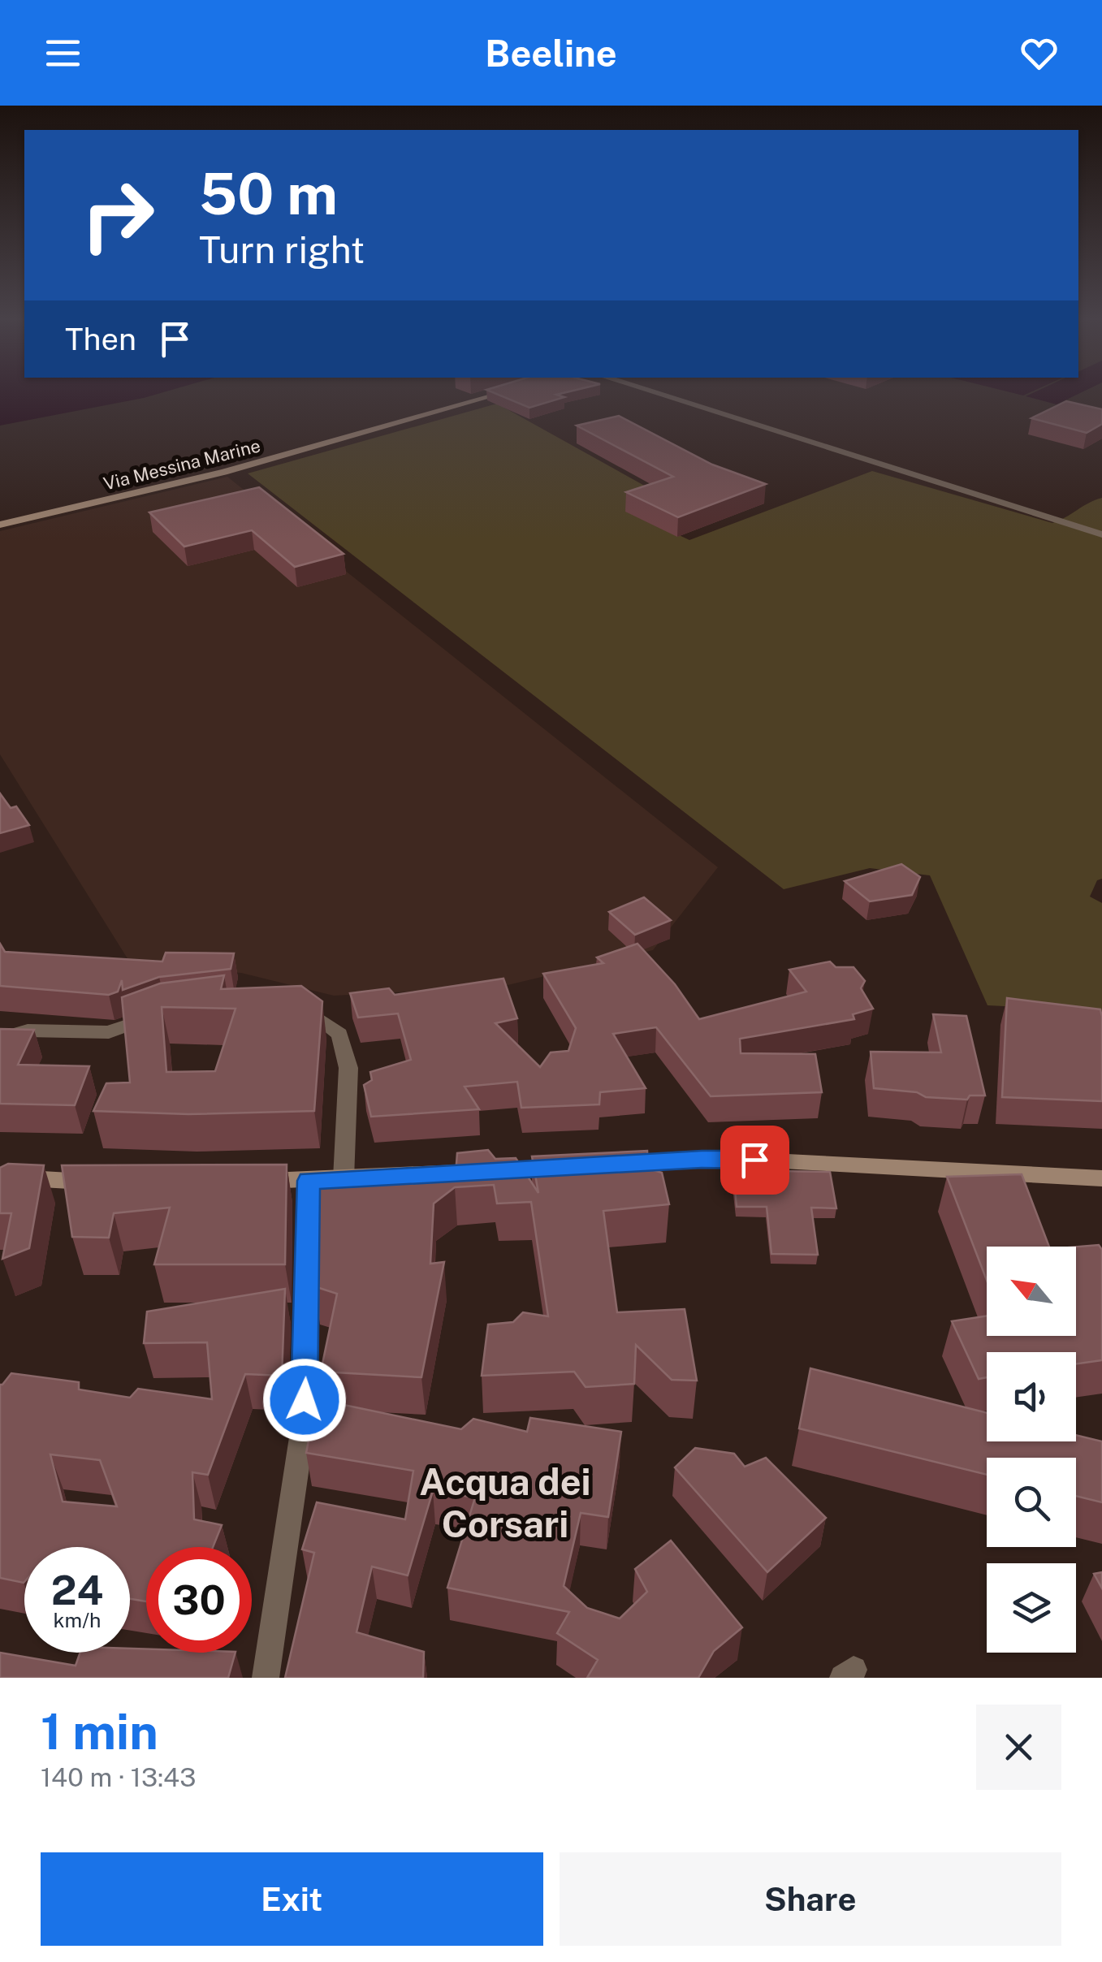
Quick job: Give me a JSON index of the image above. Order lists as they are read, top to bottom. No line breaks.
{"streets":{"main road":["Via Messina Marine"]},"districts":["Acqua dei Corsari"],"north":"top left","page":{"header":"Beeline","turn":["50 m","Turn right"],"then":"Then","speed":"24 km/h","limit":"30","heading":["1 min","140 m · 13:43"],"buttons":["Exit","Share"]}}
